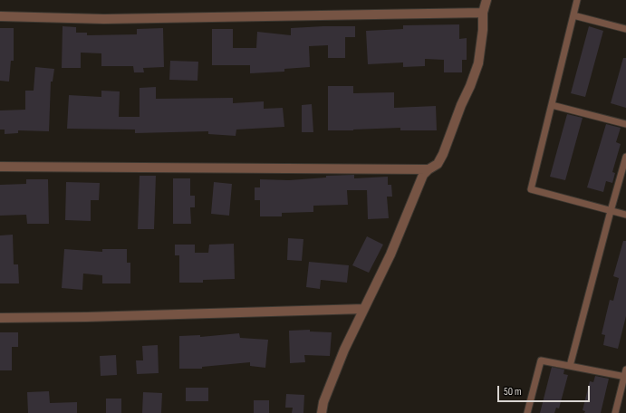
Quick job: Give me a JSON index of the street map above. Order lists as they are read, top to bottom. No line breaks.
{"scale_bar":"50 m"}
